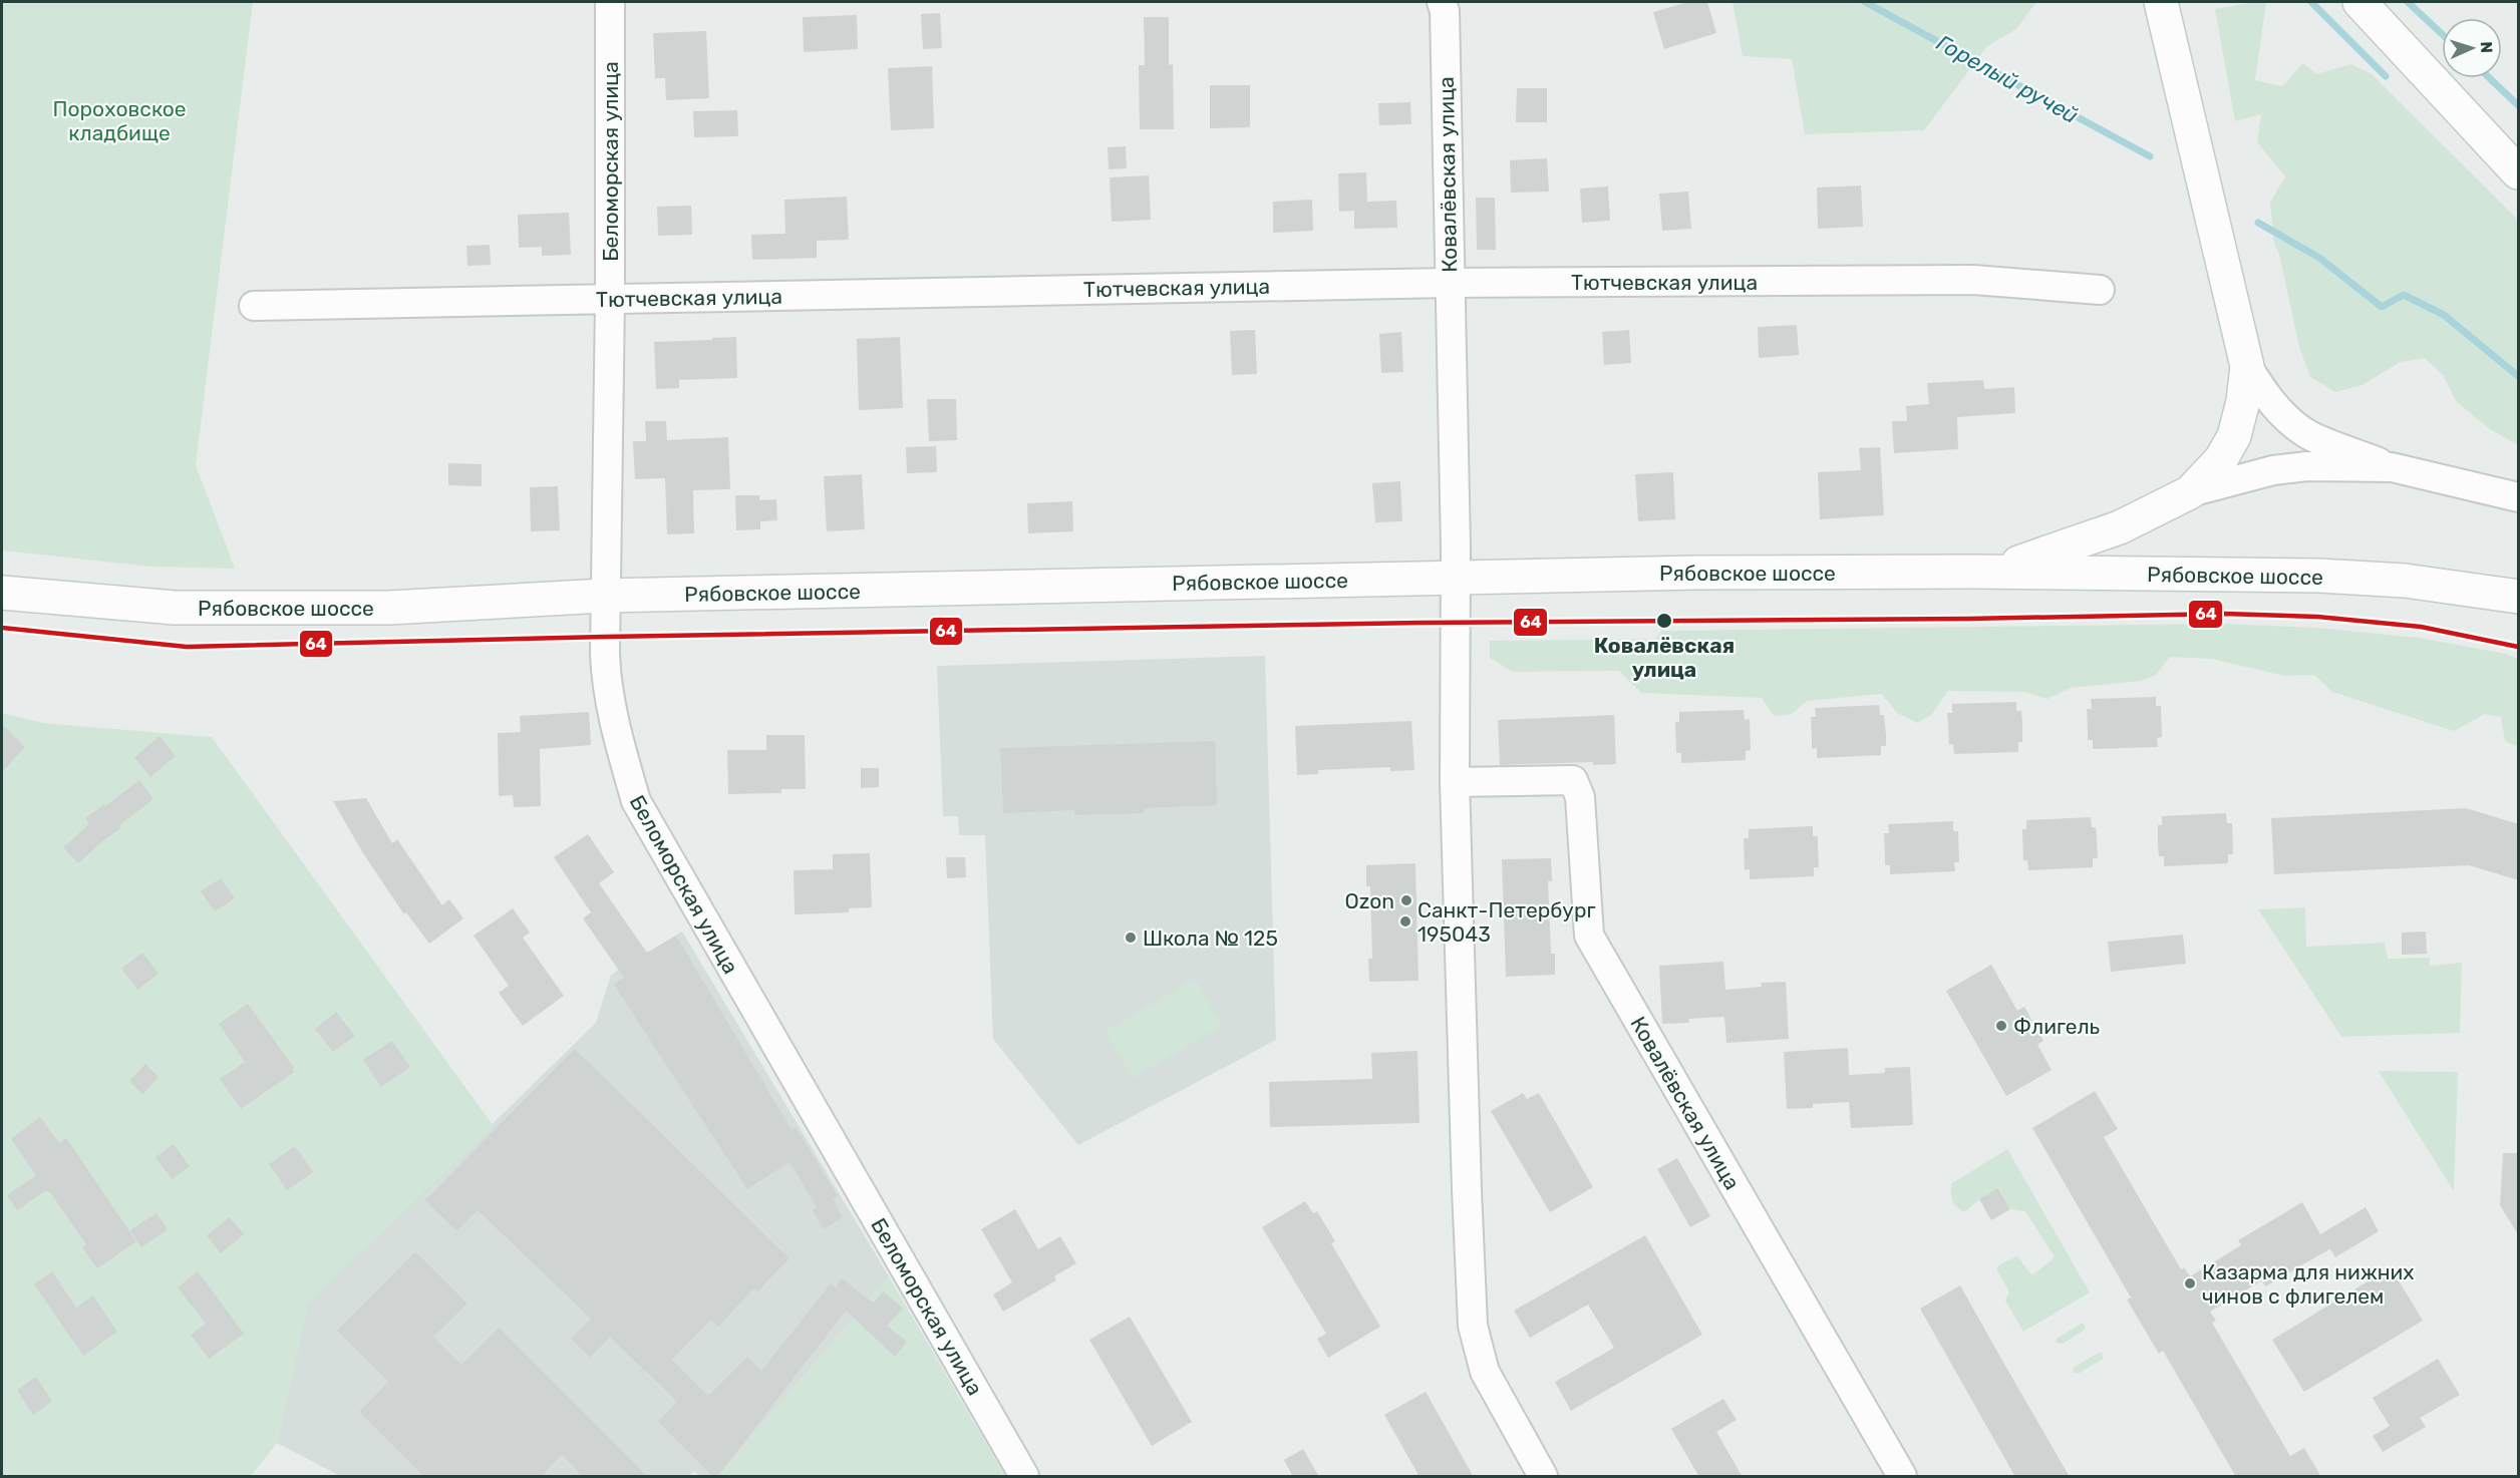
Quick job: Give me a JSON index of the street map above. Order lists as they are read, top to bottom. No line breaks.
{"streets":{"main road":["Рябовское шоссе"],"street":["Беломорская улица","Ковалёвская улица","Тютчевская улица"]},"crossings":[["Беломорская улица","Тютчевская улица"],["Беломорская улица","Рябовское шоссе"],["Ковалёвская улица","Тютчевская улица"],["Ковалёвская улица","Рябовское шоссе"]],"water":["Горелый ручей"],"parks":["Пороховское кладбище"],"places":["Ковалёвская улица","Ozon","Санкт-Петербург 195043","Школа № 125","Флигель","Казарма для нижних чинов с флигелем"],"lines":["transit line 64"],"north":"right"}
